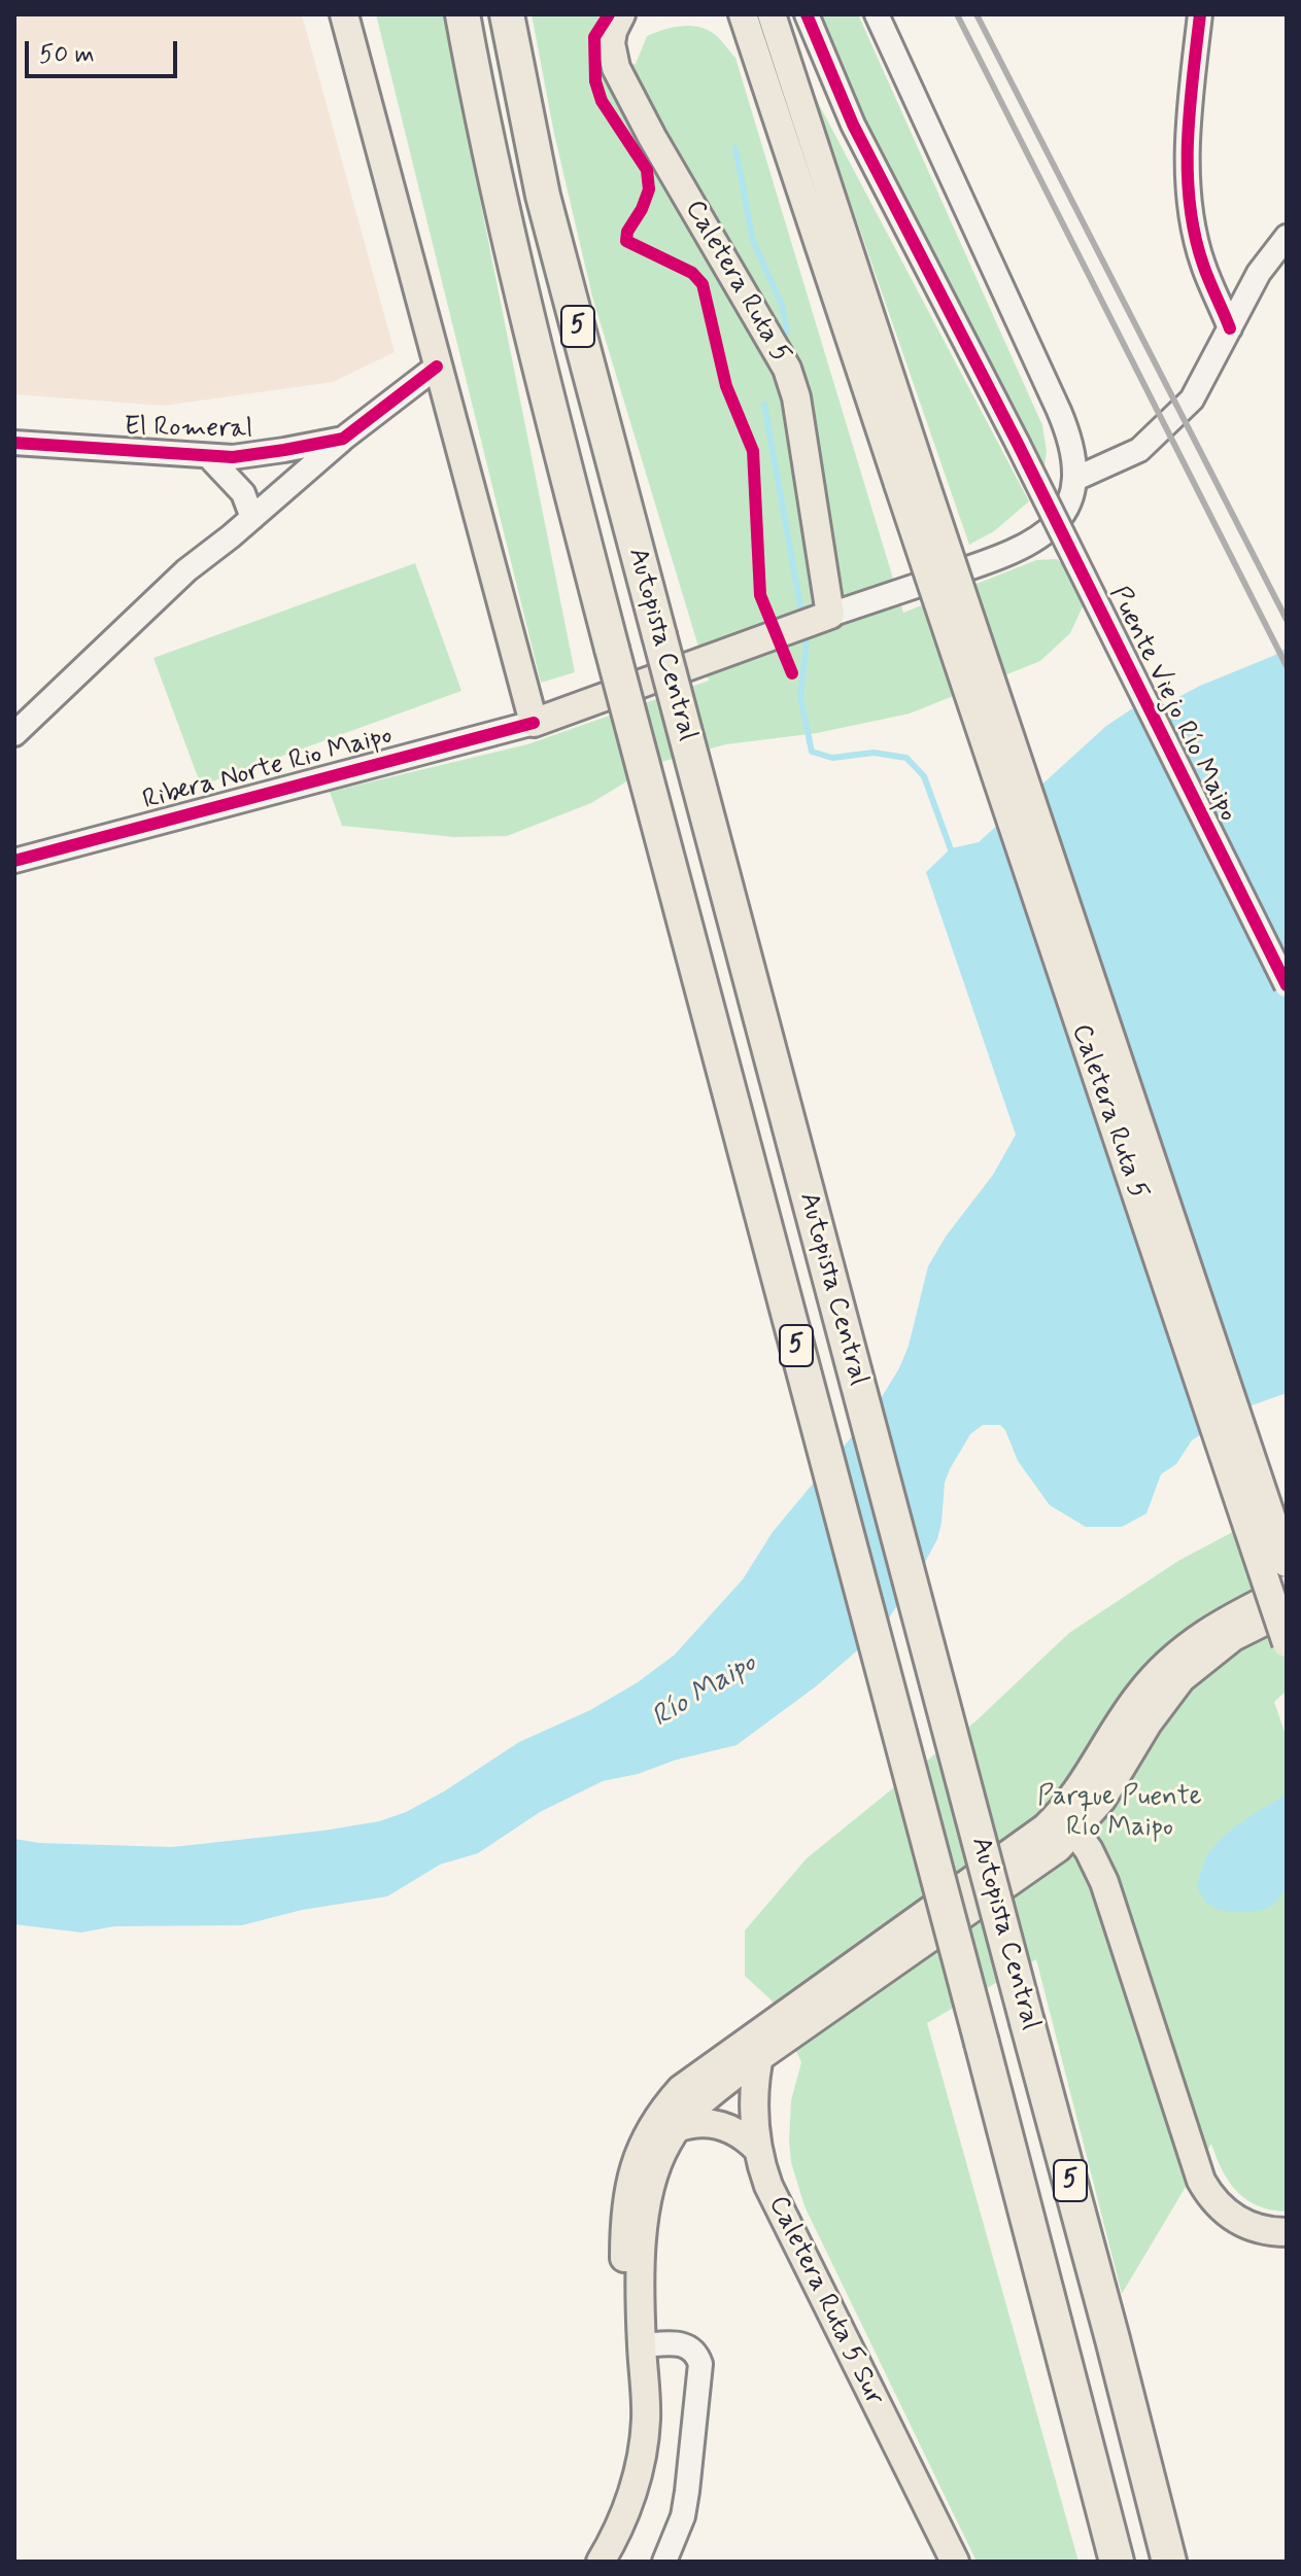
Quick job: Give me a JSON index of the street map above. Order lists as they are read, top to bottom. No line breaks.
{"streets":{"highway":["5","Autopista Central"],"main road":["Caletera Ruta 5","Caletera Ruta 5 Sur"],"street":["El Romeral","Puente Viejo Río Maipo","Ribera Norte Rio Maipo"]},"water":["Río Maipo"],"parks":["Parque Puente Río Maipo"],"scale_bar":"50 m"}
